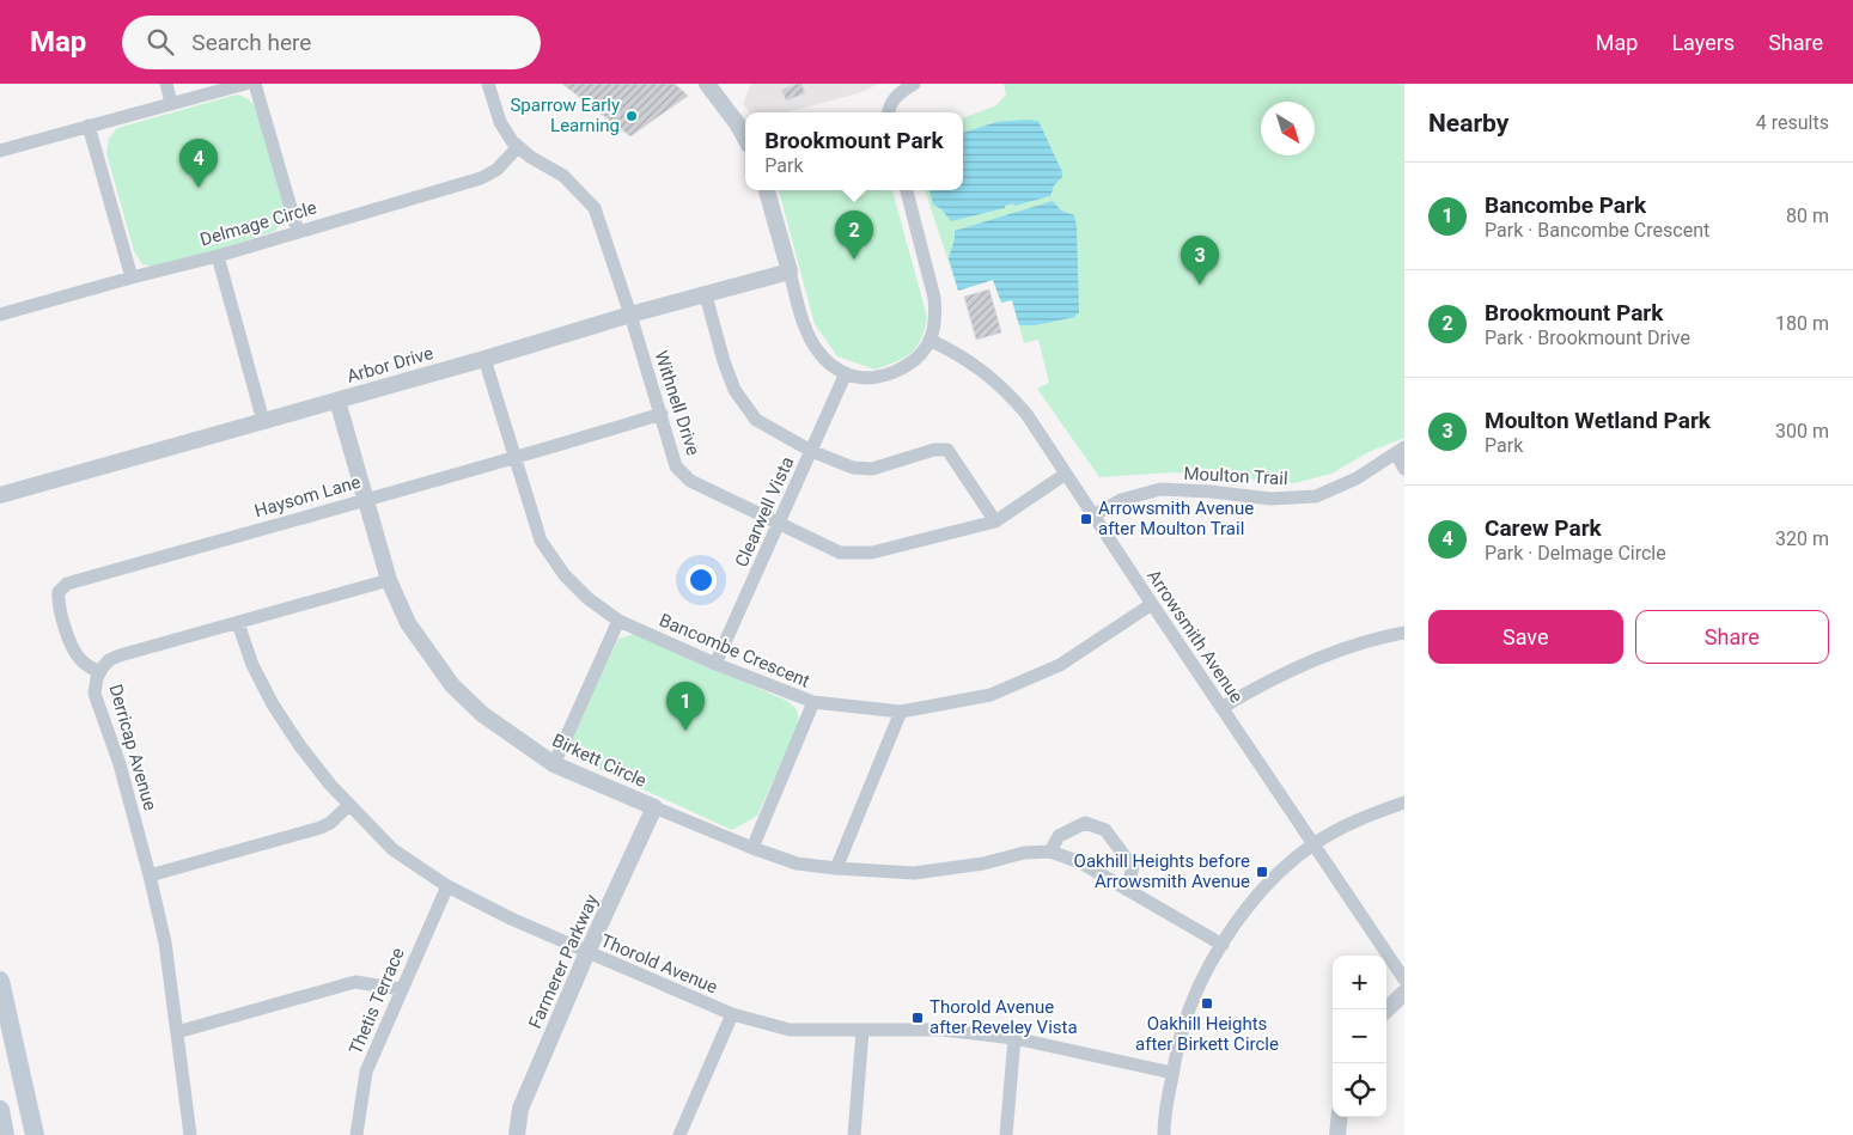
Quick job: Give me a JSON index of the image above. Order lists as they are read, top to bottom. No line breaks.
{"streets":{"street":["Delmage Circle","Arbor Drive","Withnell Drive","Moulton Trail","Haysom Lane","Clearwell Vista","Arrowsmith Avenue","Bancombe Crescent","Derricap Avenue","Birkett Circle","Farmerer Parkway","Thorold Avenue","Thetis Terrace"]},"crossings":[["Delmage Circle","Withnell Drive"],["Arbor Drive","Withnell Drive"],["Arbor Drive","Bancombe Crescent"],["Arbor Drive","Birkett Circle"],["Withnell Drive","Haysom Lane"],["Withnell Drive","Clearwell Vista"],["Withnell Drive","Arrowsmith Avenue"],["Moulton Trail","Arrowsmith Avenue"],["Haysom Lane","Bancombe Crescent"],["Haysom Lane","Derricap Avenue"],["Haysom Lane","Birkett Circle"],["Clearwell Vista","Bancombe Crescent"],["Arrowsmith Avenue","Bancombe Crescent"],["Derricap Avenue","Birkett Circle"],["Derricap Avenue","Thorold Avenue"],["Birkett Circle","Farmerer Parkway"],["Farmerer Parkway","Thorold Avenue"],["Thorold Avenue","Thetis Terrace"]],"places":{"other":["Sparrow Early Learning"],"transit":["Arrowsmith Avenue after Moulton Trail","Oakhill Heights before Arrowsmith Avenue","Oakhill Heights after Birkett Circle","Thorold Avenue after Reveley Vista"]},"north":"bottom right","page":{"header":"Map","search":"Search here","nav":["Map","Layers","Share"],"heading":["Nearby","4 results"],"popup":["Brookmount Park","Park"],"pins":["4","2","3","1"],"list":[{"mark":"1","name":"Bancombe Park","note":"Park · Bancombe Crescent","value":"80 m"},{"mark":"2","name":"Brookmount Park","note":"Park · Brookmount Drive","value":"180 m"},{"mark":"3","name":"Moulton Wetland Park","note":"Park","value":"300 m"},{"mark":"4","name":"Carew Park","note":"Park · Delmage Circle","value":"320 m"}],"buttons":["Save","Share"],"map_buttons":["+","−"]}}
